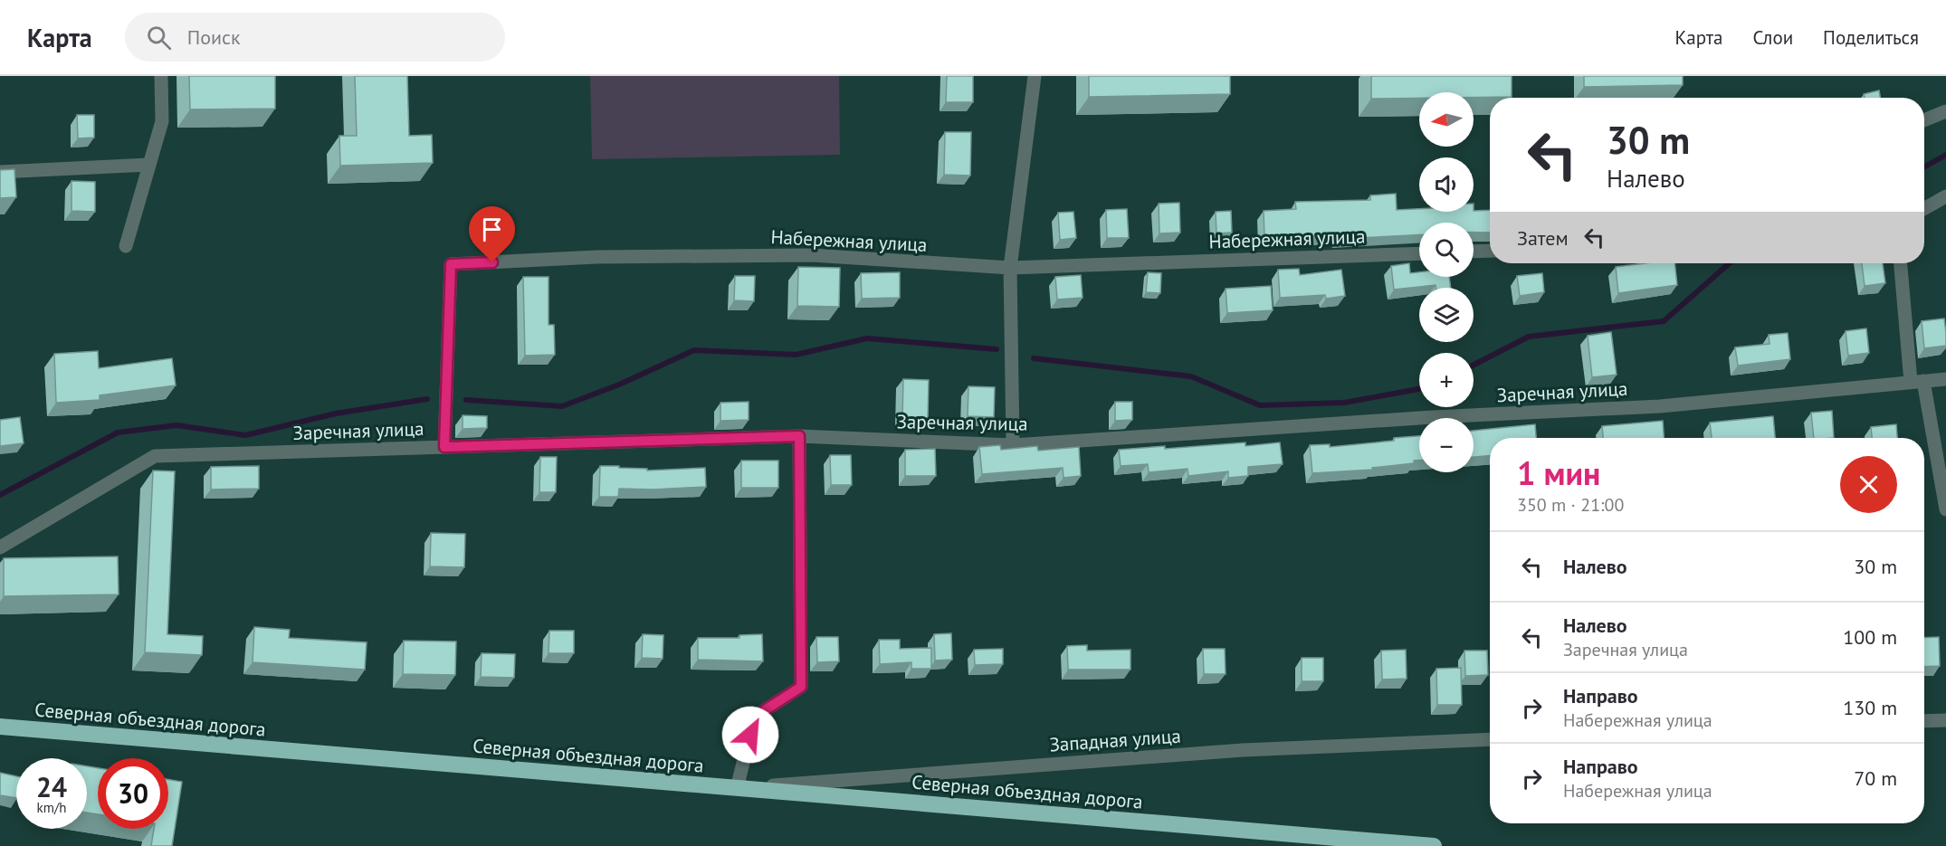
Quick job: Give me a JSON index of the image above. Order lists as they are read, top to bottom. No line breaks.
{"streets":{"highway":["Северная объездная дорога"],"street":["Набережная улица","Заречная улица","Западная улица"]},"crossings":[["Набережная улица","Заречная улица"],["Северная объездная дорога","Западная улица"]],"north":"left","page":{"header":"Карта","search":"Поиск","nav":["Карта","Слои","Поделиться"],"map_buttons":["+","−"],"turn":["30 m","Налево"],"then":"Затем","heading":["1 мин","350 m · 21:00"],"list":[{"name":"Налево","value":"30 m"},{"name":"Налево","note":"Заречная улица","value":"100 m"},{"name":"Направо","note":"Набережная улица","value":"130 m"},{"name":"Направо","note":"Набережная улица","value":"70 m"}],"speed":"24 km/h","limit":"30"}}
